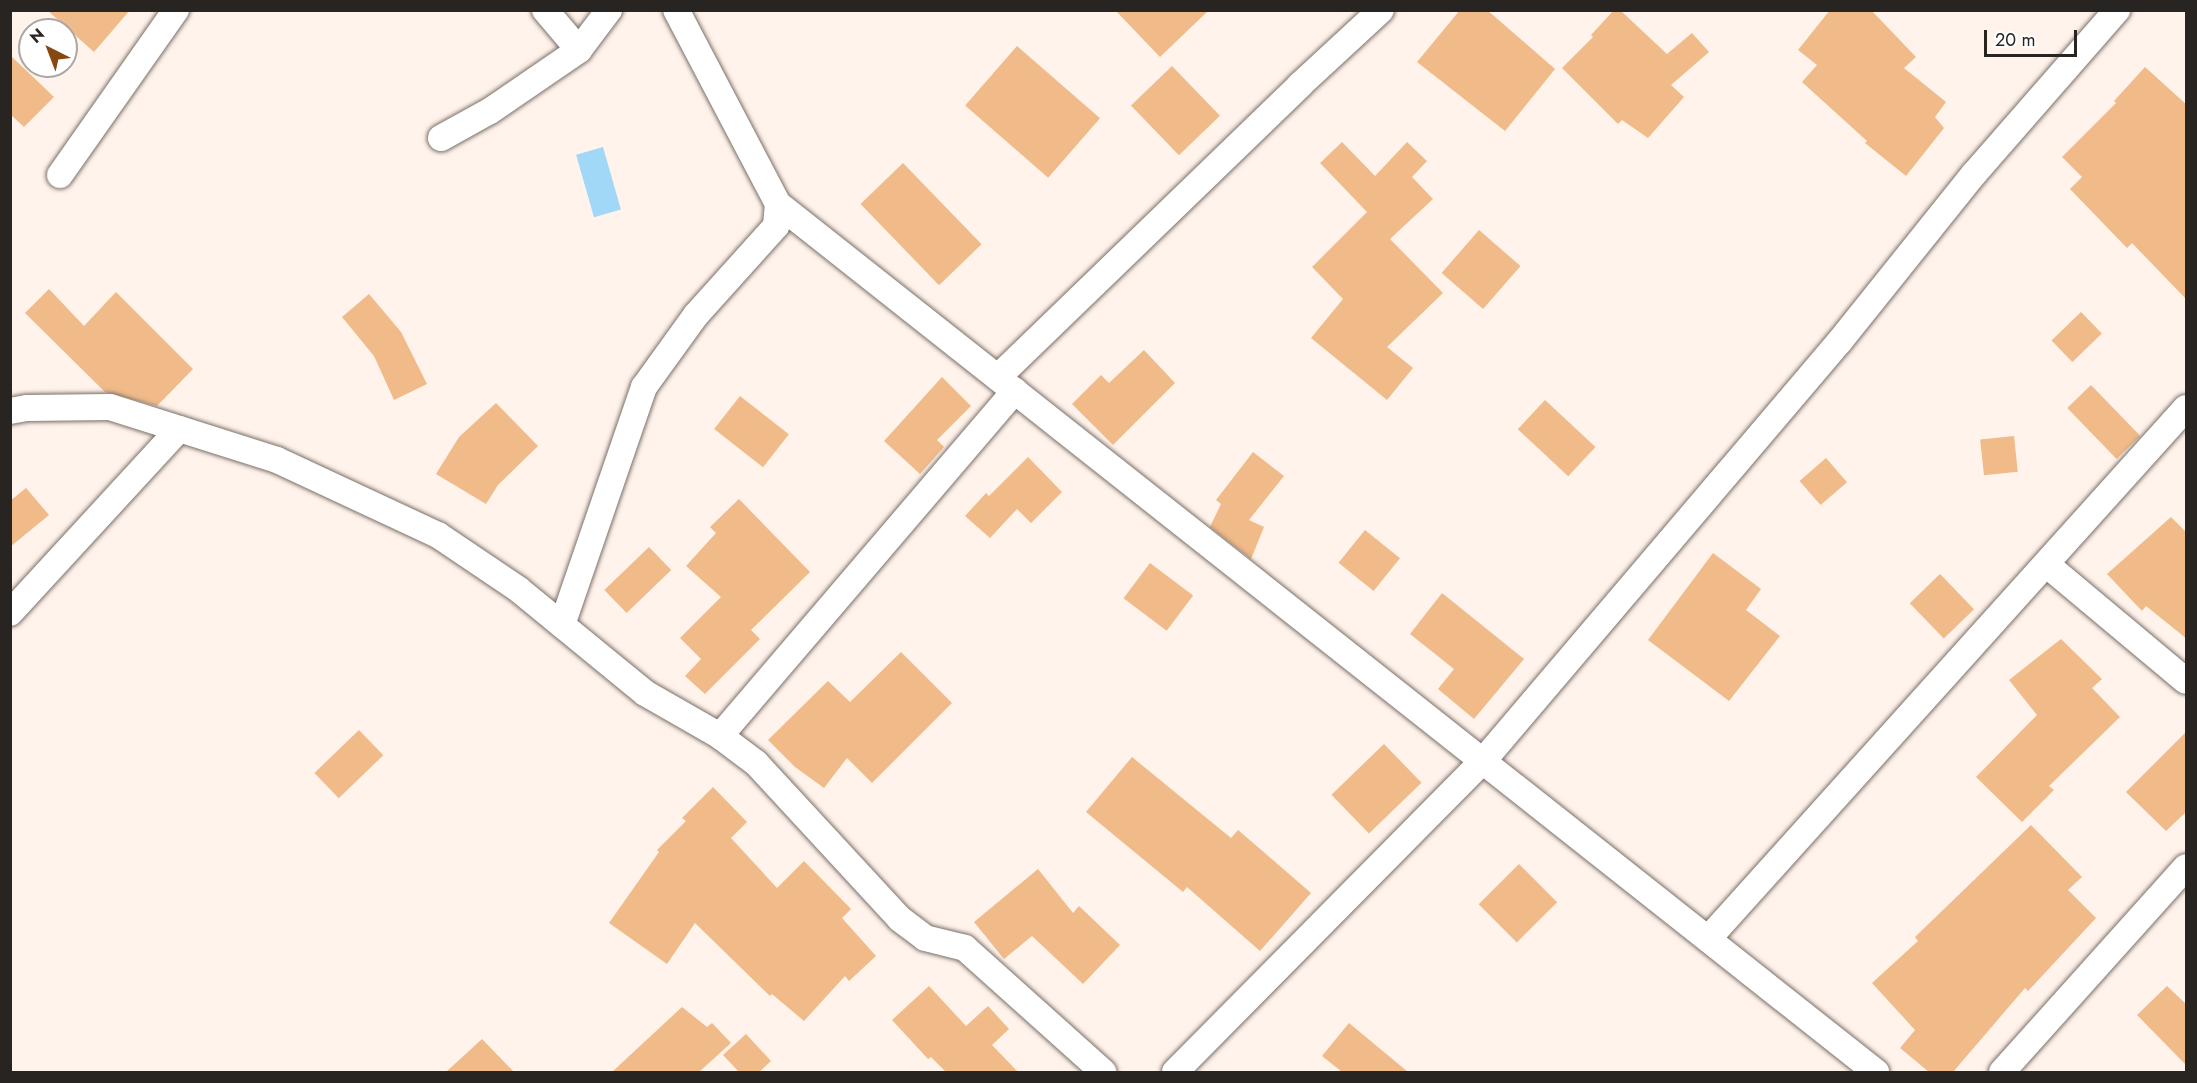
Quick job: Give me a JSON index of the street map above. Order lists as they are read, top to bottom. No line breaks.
{"scale_bar":"20 m","north":"top left"}
